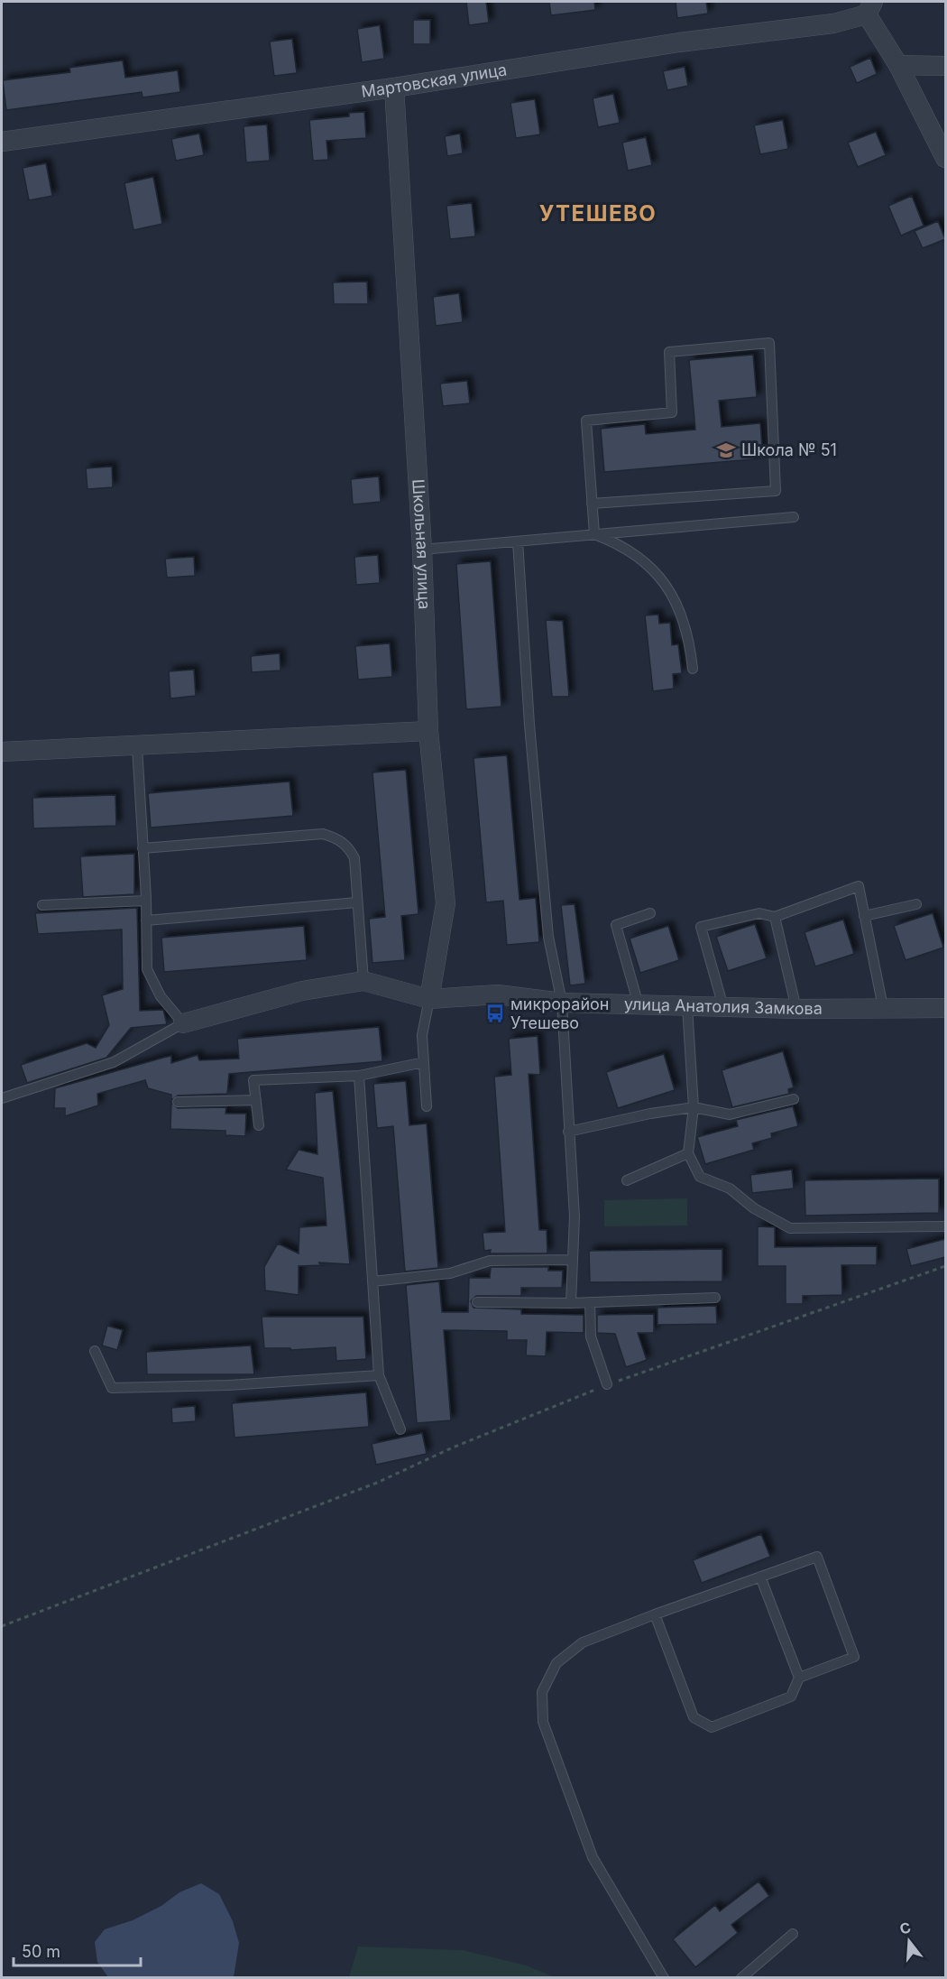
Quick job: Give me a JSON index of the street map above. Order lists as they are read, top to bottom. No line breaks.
{"streets":{"street":["Мартовская улица","Школьная улица","улица Анатолия Замкова"]},"crossings":[["Мартовская улица","Школьная улица"],["Школьная улица","улица Анатолия Замкова"]],"districts":["УТЕШЕВО"],"places":{"school or university":["Школа № 51"],"bus stop":["микрорайон Утешево"]},"scale_bar":"50 m","north":"top"}
